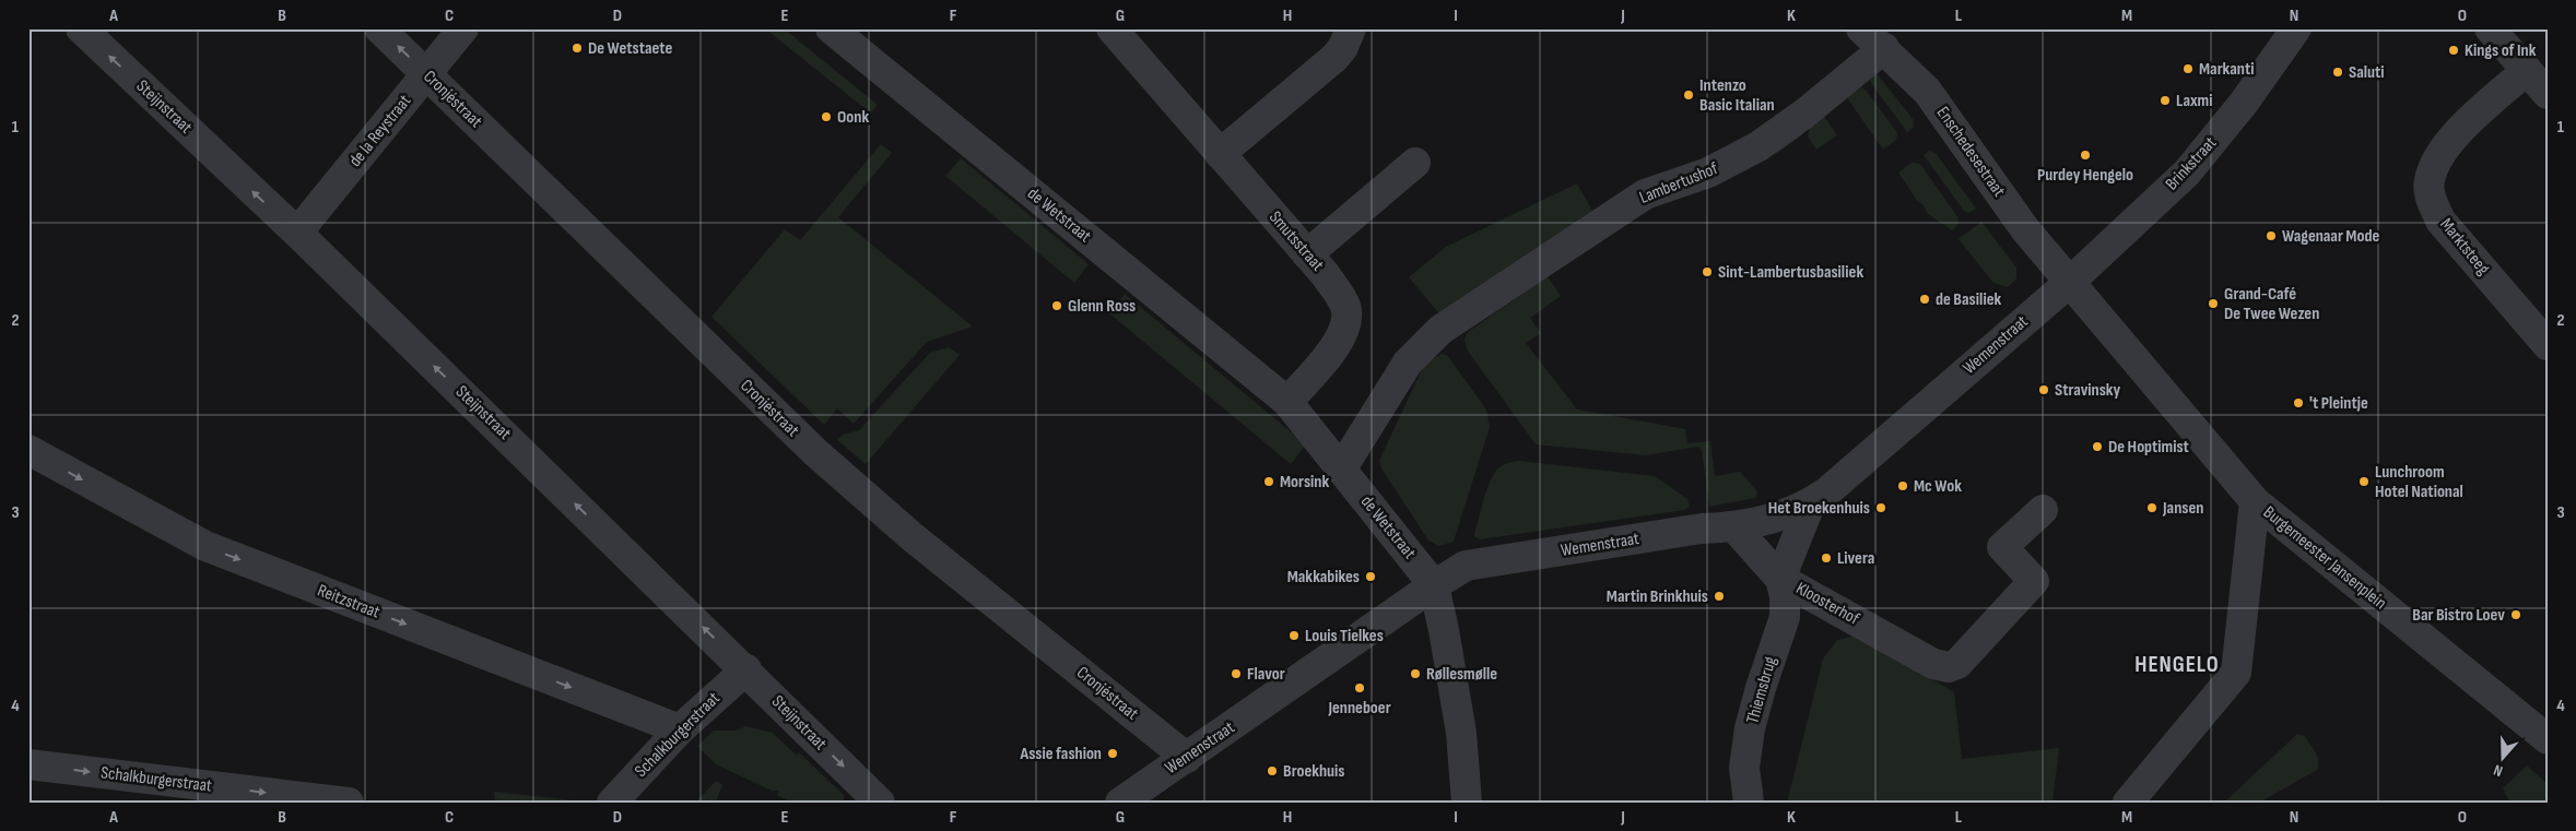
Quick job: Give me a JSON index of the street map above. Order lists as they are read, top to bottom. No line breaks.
{"streets":{"street":["Cronjéstraat","Steijnstraat","de la Reystraat","Enschedesestraat","Brinkstraat","Lambertushof","de Wetstraat","Smutsstraat","Marktsteeg","Wemenstraat","Burgemeester Jansenplein","Reitzstraat","Kloosterhof","Thiemsbrug","Schalkburgerstraat"]},"crossings":[["Cronjéstraat","de la Reystraat"],["Cronjéstraat","Wemenstraat"],["Steijnstraat","de la Reystraat"],["Steijnstraat","Schalkburgerstraat"],["Enschedesestraat","Brinkstraat"],["Enschedesestraat","Lambertushof"],["Enschedesestraat","Wemenstraat"],["Enschedesestraat","Burgemeester Jansenplein"],["Brinkstraat","Wemenstraat"],["Brinkstraat","Burgemeester Jansenplein"],["Lambertushof","de Wetstraat"],["de Wetstraat","Smutsstraat"],["de Wetstraat","Wemenstraat"],["Wemenstraat","Burgemeester Jansenplein"],["Wemenstraat","Kloosterhof"],["Reitzstraat","Schalkburgerstraat"],["Kloosterhof","Thiemsbrug"]],"one_way":["Reitzstraat","Schalkburgerstraat"],"districts":["HENGELO"],"places":["De Wetstaete","Kings of Ink","Markanti","Saluti","Intenzo Basic Italian","Laxmi","Oonk","Purdey Hengelo","Wagenaar Mode","Sint-Lambertusbasiliek","de Basiliek","Grand-Café De Twee Wezen","Glenn Ross","Stravinsky","'t Pleintje","De Hoptimist","Morsink","Lunchroom Hotel National","Mc Wok","Het Broekenhuis","Jansen","Livera","Makkabikes","Martin Brinkhuis","Bar Bistro Loev","Louis Tielkes","Flavor","Røllesmølle","Jenneboer","Assie fashion","Broekhuis"],"north":"bottom","grid":{"columns":["A","B","C","D","E","F","G","H","I","J","K","L","M","N","O"],"rows":["1","2","3","4"]}}
